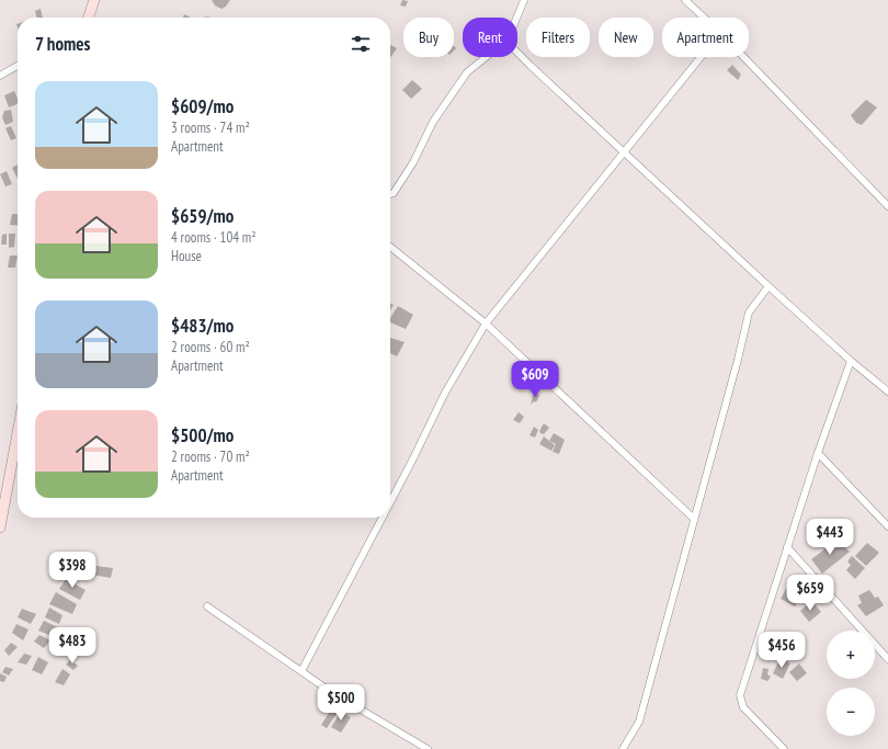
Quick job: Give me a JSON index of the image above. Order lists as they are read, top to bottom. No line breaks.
{"page":{"chip":["Buy","Rent","Filters","New","Apartment"],"heading":"7 homes","list":[{"name":"$609/mo","note":"3 rooms · 74 m² · Apartment"},{"name":"$659/mo","note":"4 rooms · 104 m² · House"},{"name":"$483/mo","note":"2 rooms · 60 m² · Apartment"},{"name":"$500/mo","note":"2 rooms · 70 m² · Apartment"}],"price":["$609","$443","$398","$659","$483","$456","$500"],"map_buttons":["+","−"]}}
